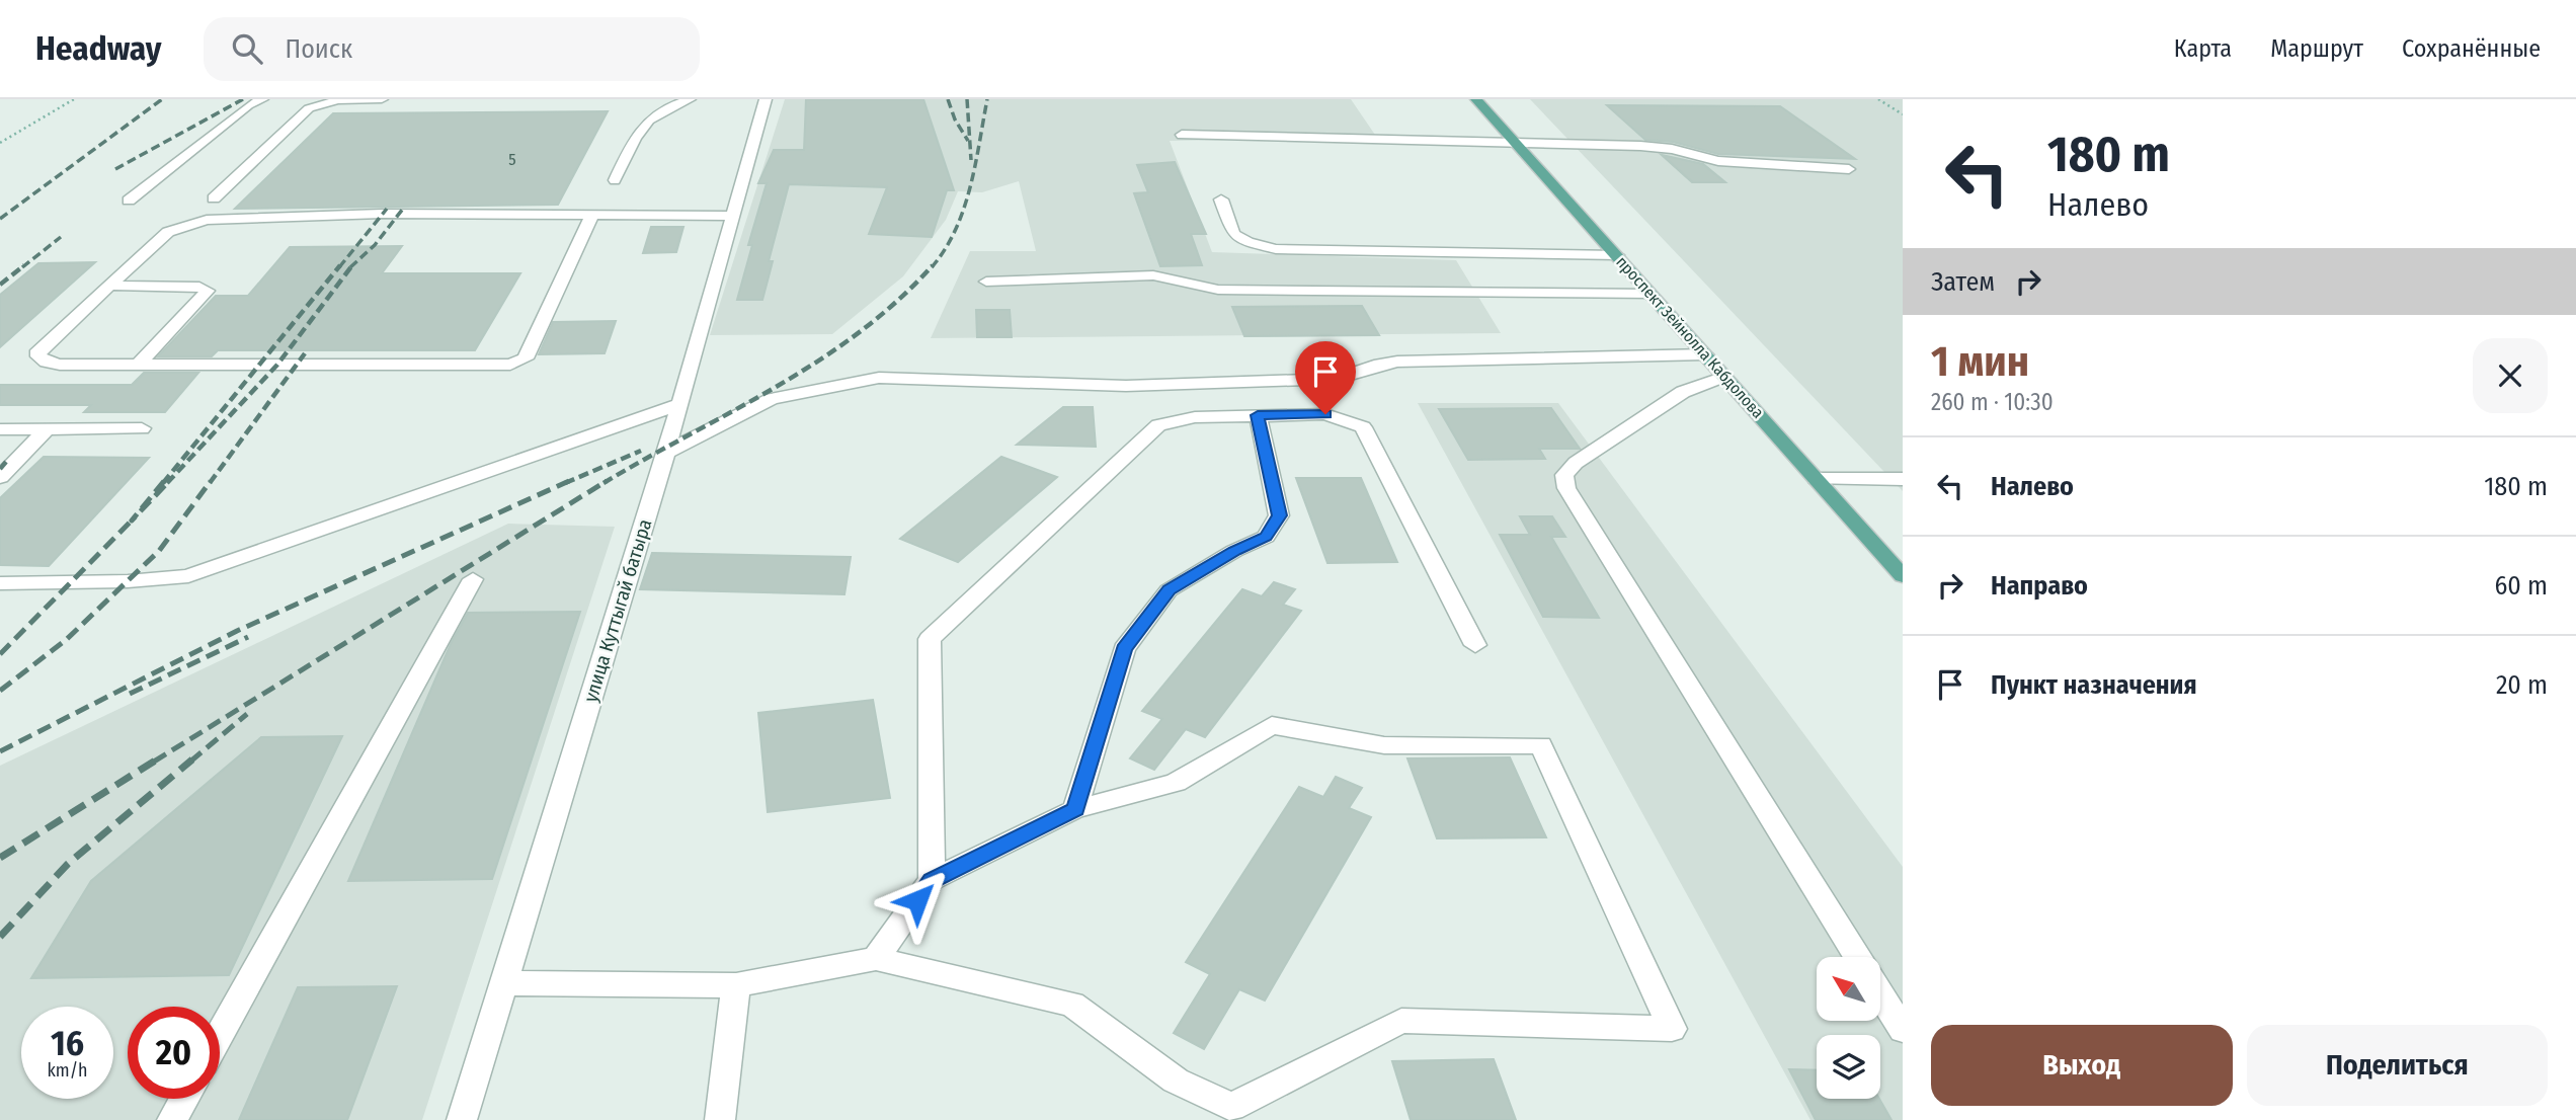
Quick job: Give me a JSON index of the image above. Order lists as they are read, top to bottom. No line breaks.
{"streets":{"main road":["проспект Зейнолла Кабдолова"],"street":["улица Куттыгай батыра"]},"house_numbers":["5"],"north":"top left","page":{"header":"Headway","search":"Поиск","nav":["Карта","Маршрут","Сохранённые"],"turn":["180 m","Налево"],"then":"Затем","heading":["1 мин","260 m · 10:30"],"list":[{"name":"Налево","value":"180 m"},{"name":"Направо","value":"60 m"},{"name":"Пункт назначения","value":"20 m"}],"speed":"16 km/h","limit":"20","buttons":["Выход","Поделиться"]}}
